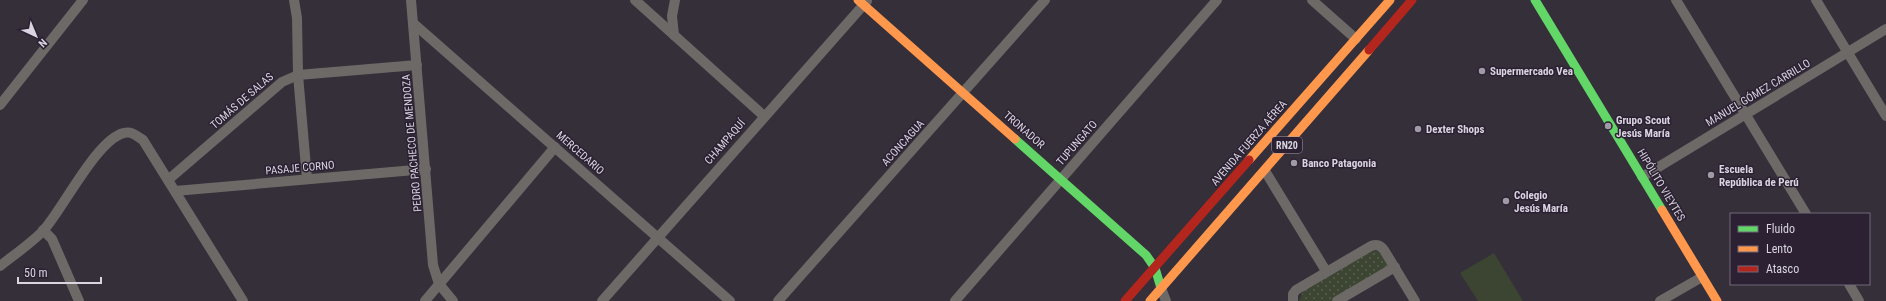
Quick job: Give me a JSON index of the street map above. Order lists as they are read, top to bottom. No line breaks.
{"streets":{"main road":["TRONADOR","AVENIDA FUERZA AÉREA","RN20","HIPÓLITO VIEYTES"],"street":["MANUEL GÓMEZ CARRILLO","TOMÁS DE SALAS","CHAMPAQUÍ","PEDRO PACHECO DE MENDOZA","ACONCAGUA","TUPUNGATO","MERCEDARIO","PASAJE CORNO"]},"crossings":[["MANUEL GÓMEZ CARRILLO","HIPÓLITO VIEYTES"],["TOMÁS DE SALAS","PEDRO PACHECO DE MENDOZA"],["TRONADOR","CHAMPAQUÍ"],["TRONADOR","ACONCAGUA"],["TRONADOR","TUPUNGATO"],["TRONADOR","AVENIDA FUERZA AÉREA"],["TRONADOR","RN20"],["CHAMPAQUÍ","MERCEDARIO"],["PEDRO PACHECO DE MENDOZA","MERCEDARIO"],["PEDRO PACHECO DE MENDOZA","PASAJE CORNO"]],"places":["Supermercado Vea","Grupo Scout Jesús María","Dexter Shops","Banco Patagonia","Escuela República de Perú","Colegio Jesús María"],"legend":["Fluido","Lento","Atasco"],"scale_bar":"50 m","north":"bottom right"}
